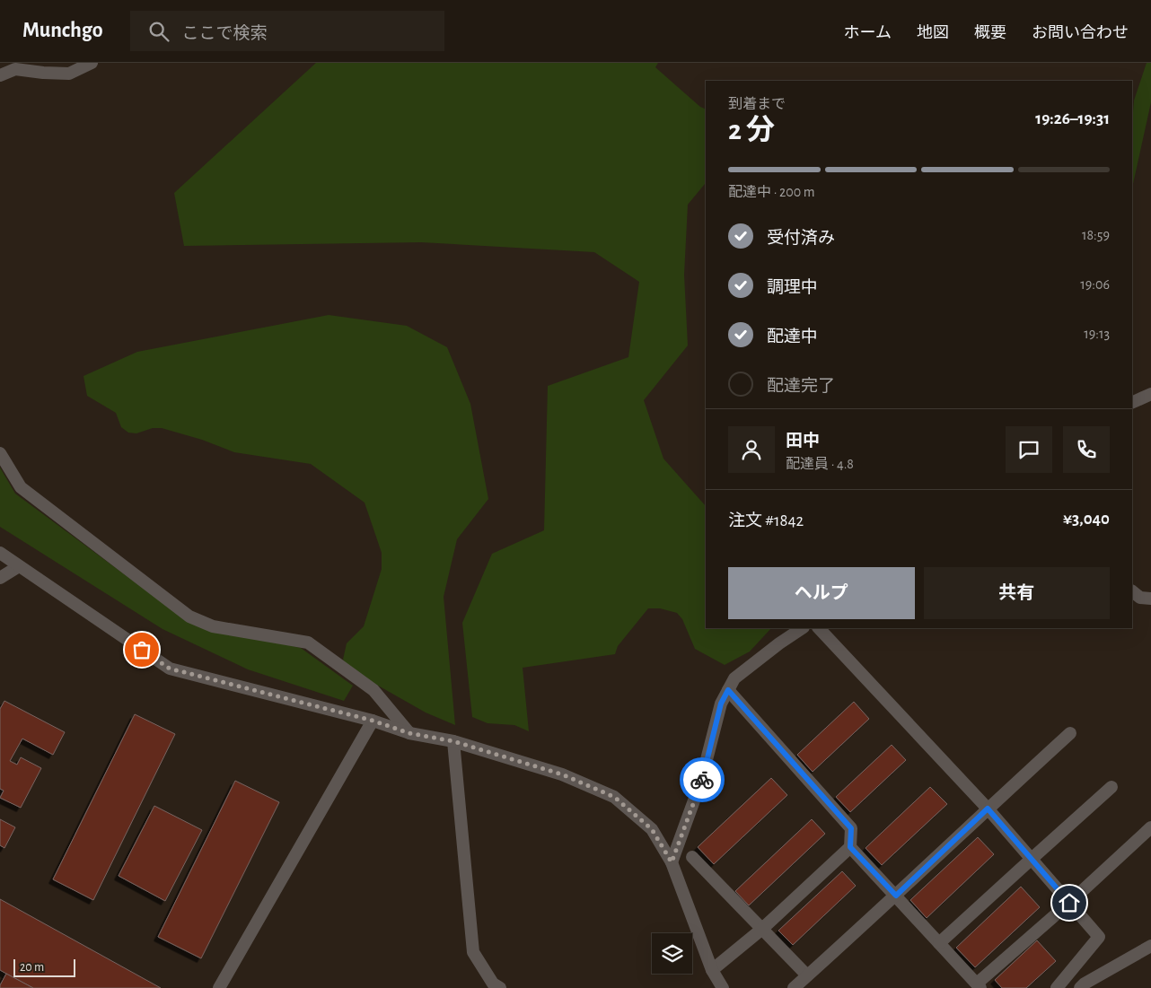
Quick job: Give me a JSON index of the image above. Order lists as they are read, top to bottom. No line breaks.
{"scale_bar":"20 m","page":{"header":"Munchgo","search":"ここで検索","nav":["ホーム","地図","概要","お問い合わせ"],"heading":["2 分","到着まで","19:26–19:31"],"panel":["田中","配達員 · 4.8","注文 #1842","¥3,040"],"bar":"配達中 · 200 m","list":[["受付済み","18:59"],["調理中","19:06"],["配達中","19:13"],"配達完了"],"buttons":["ヘルプ","共有"],"scale":"20 m"}}
